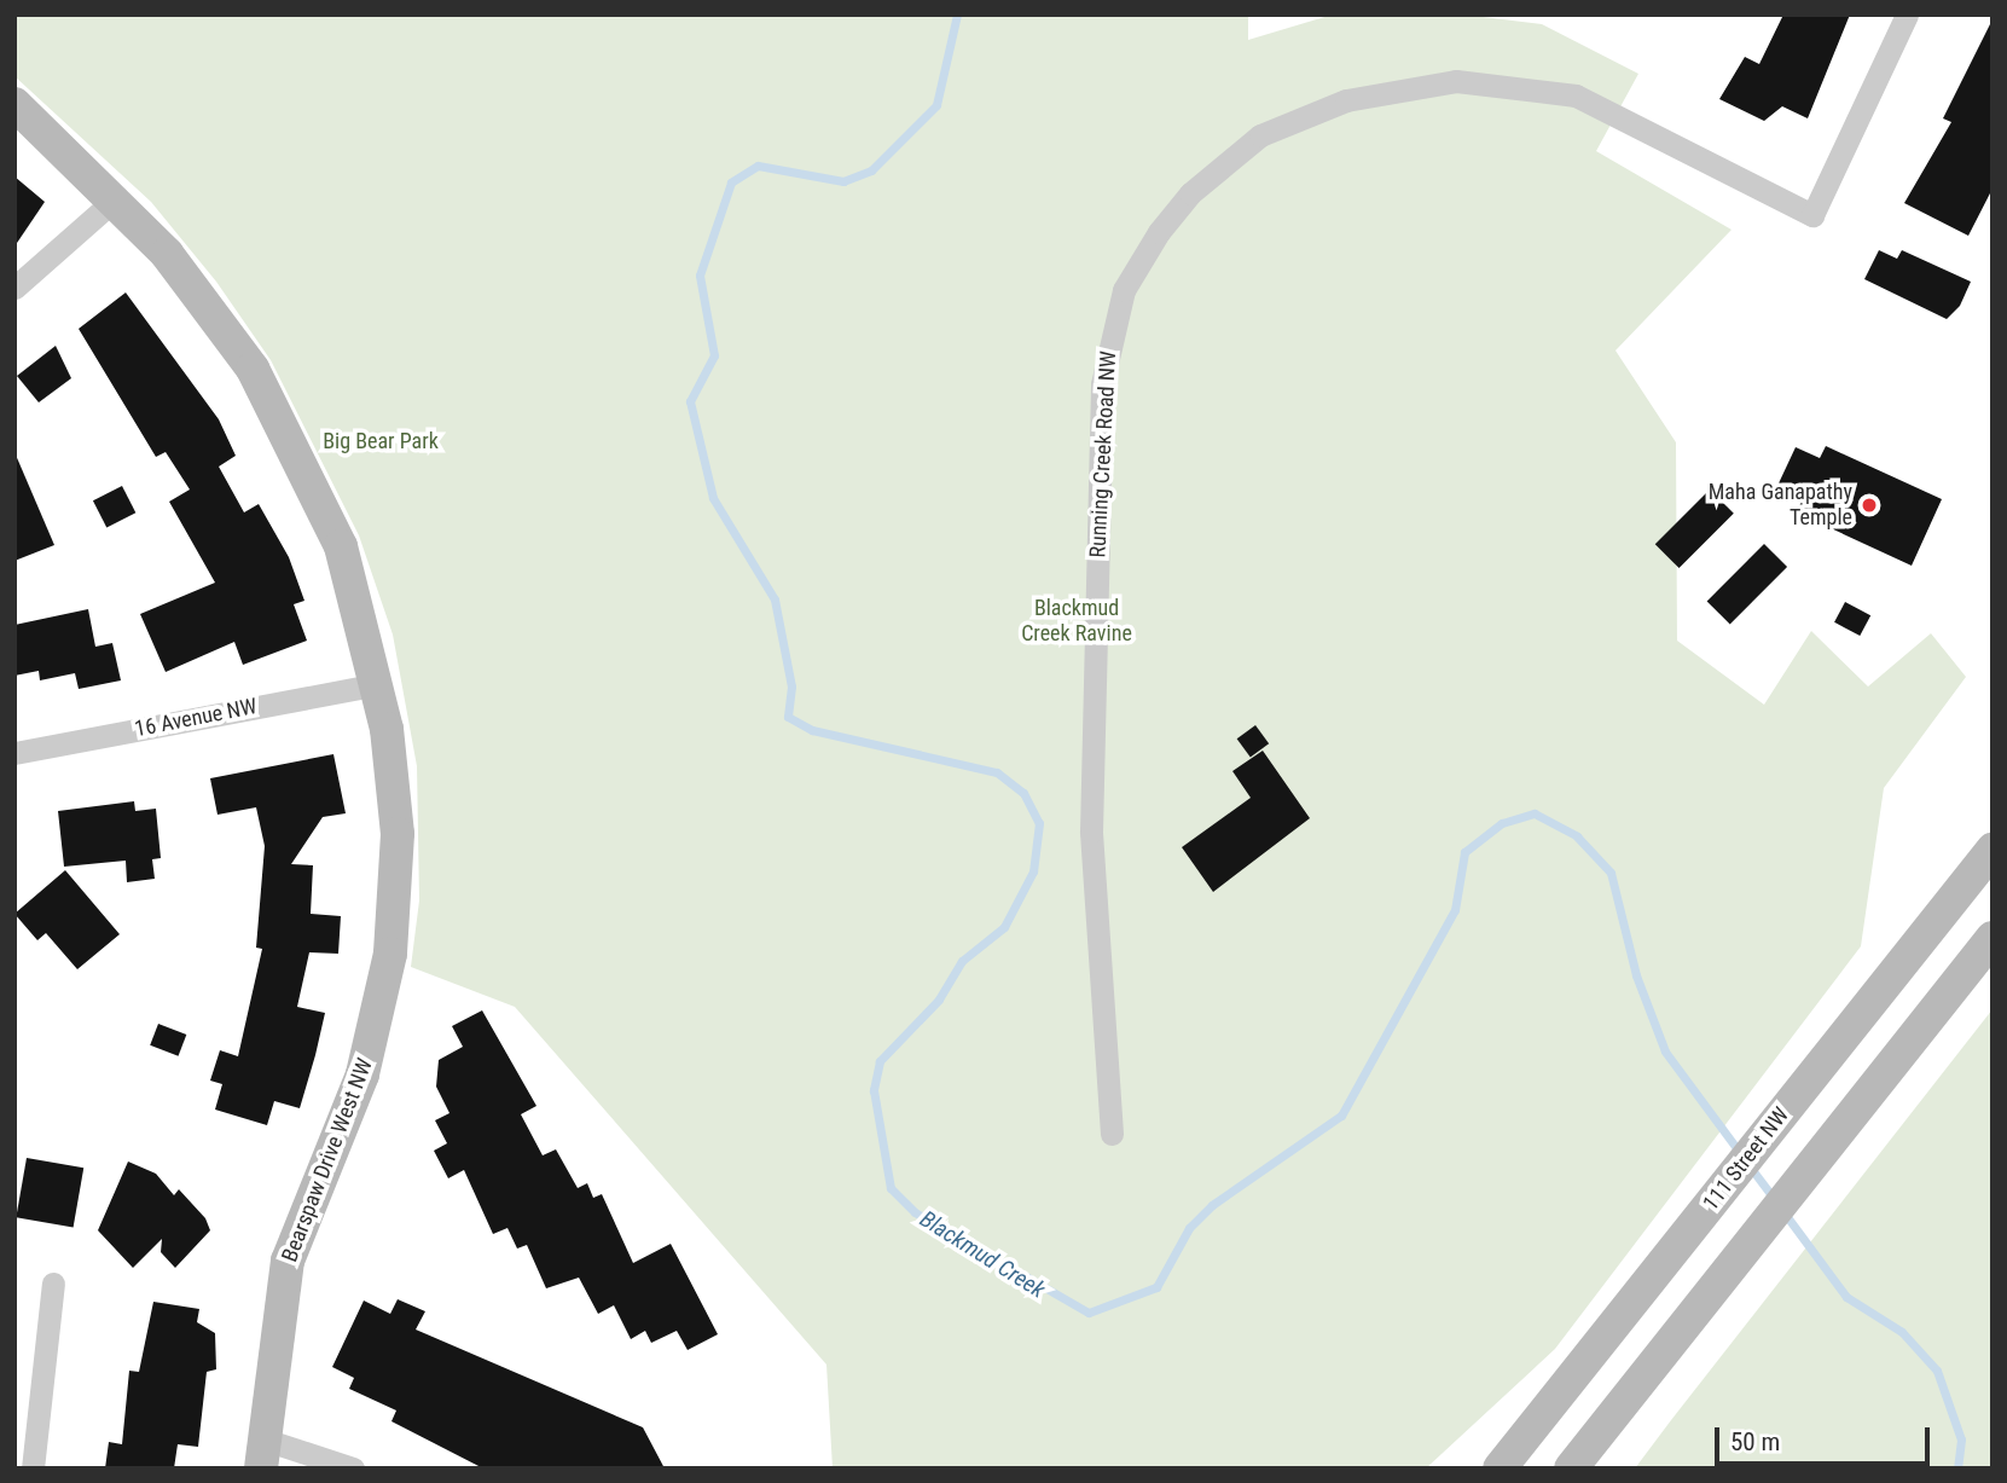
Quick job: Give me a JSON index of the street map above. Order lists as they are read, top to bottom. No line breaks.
{"streets":{"main road":["111 Street NW","Bearspaw Drive West NW"],"street":["Running Creek Road NW","16 Avenue NW"]},"crossings":[["16 Avenue NW","Bearspaw Drive West NW"]],"water":["Blackmud Creek"],"parks":["Big Bear Park","Blackmud Creek Ravine"],"places":["Maha Ganapathy Temple"],"scale_bar":"50 m"}
